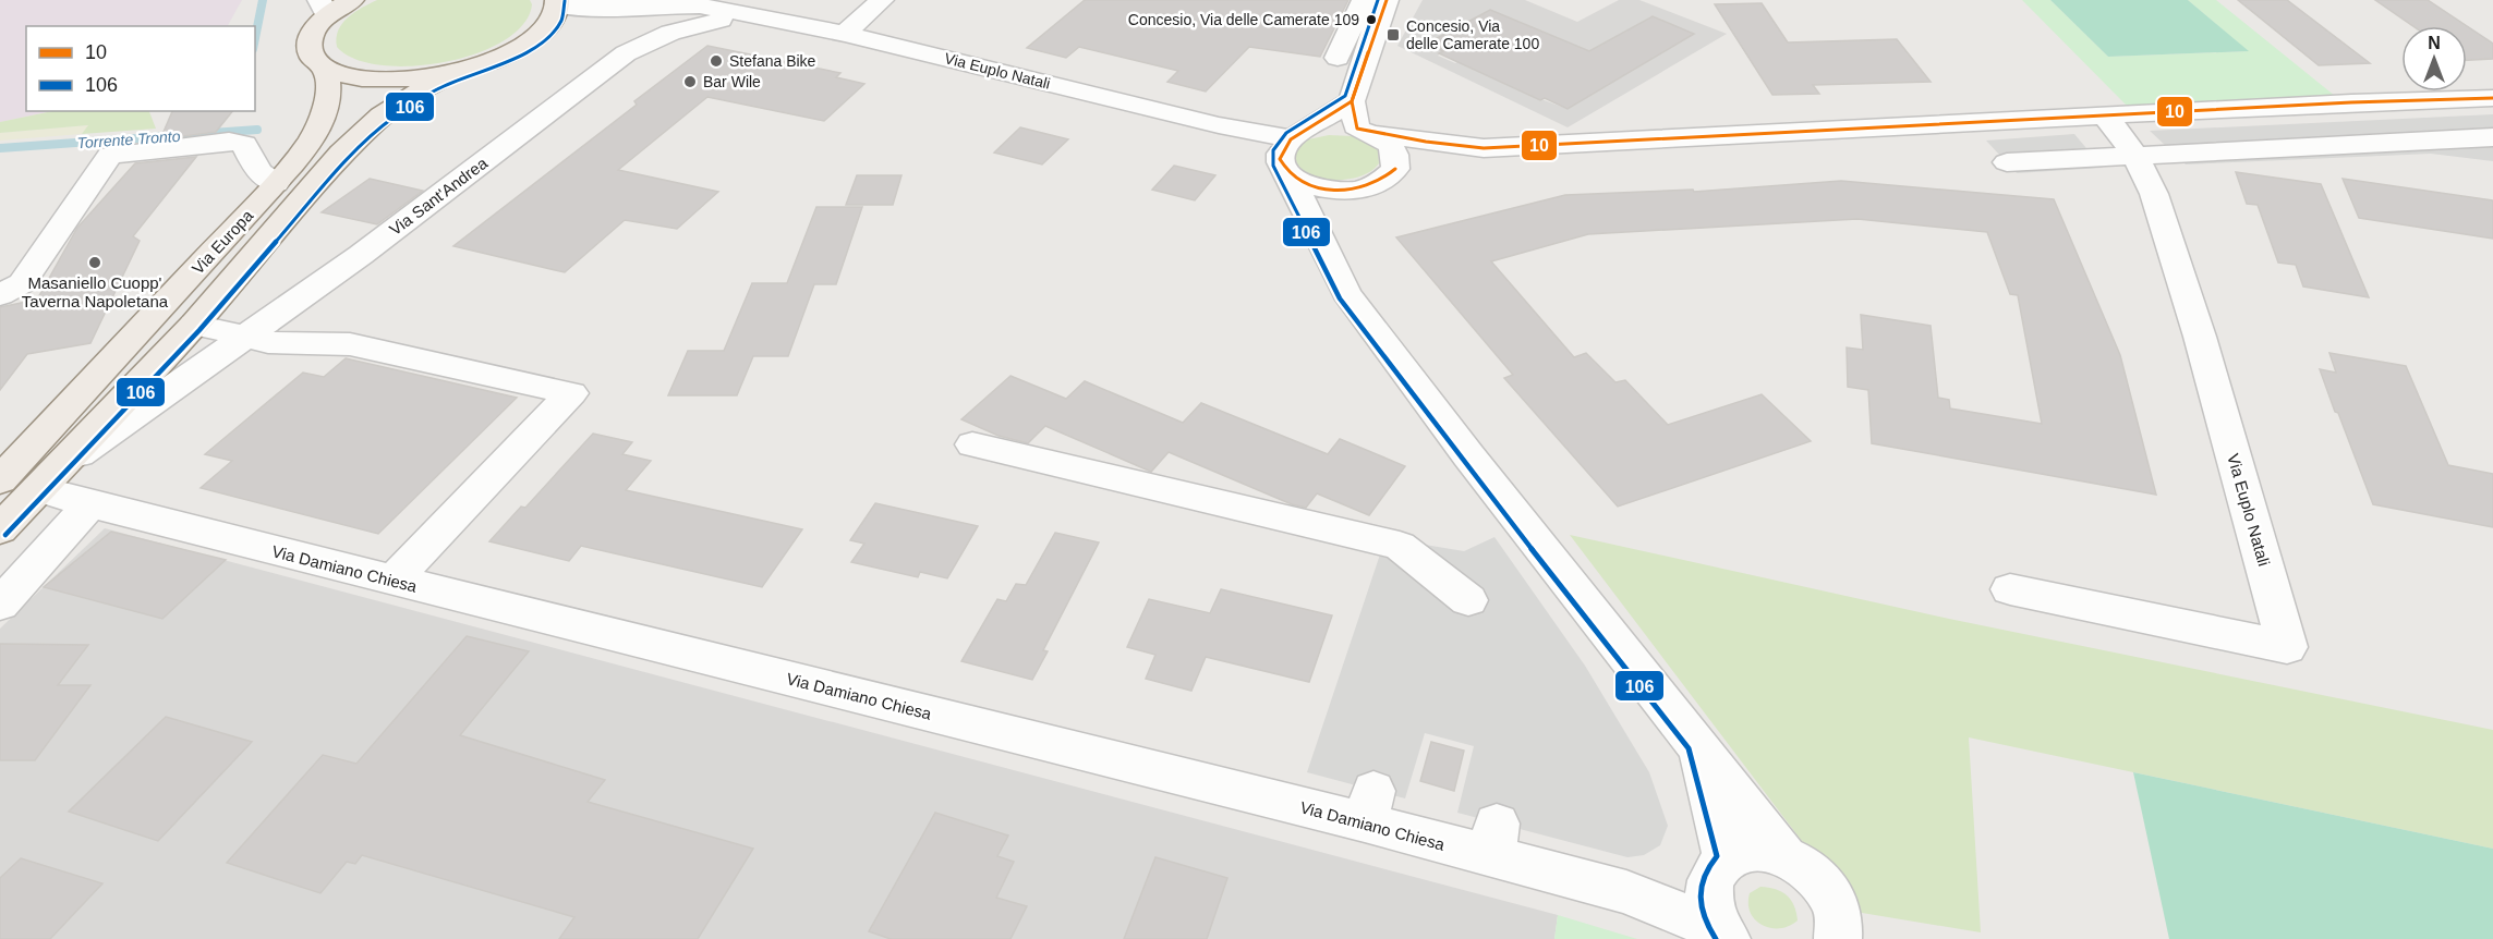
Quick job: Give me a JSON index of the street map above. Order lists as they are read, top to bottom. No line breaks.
{"streets":{"main road":["Via Europa"],"street":["Via Euplo Natali","Via Sant'Andrea","Via Damiano Chiesa"]},"crossings":[["Via Euplo Natali","Via Sant'Andrea"],["Via Euplo Natali","Via Europa"],["Via Sant'Andrea","Via Europa"]],"water":["Torrente Tronto"],"places":{"other":["Concesio, Via delle Camerate 109","Stefana Bike","Bar Wile","Masaniello Cuopp' Taverna Napoletana"],"transit":["Concesio, Via delle Camerate 100"]},"lines":["transit line 10","transit line 106"],"legend":["10","106"],"north":"top"}
